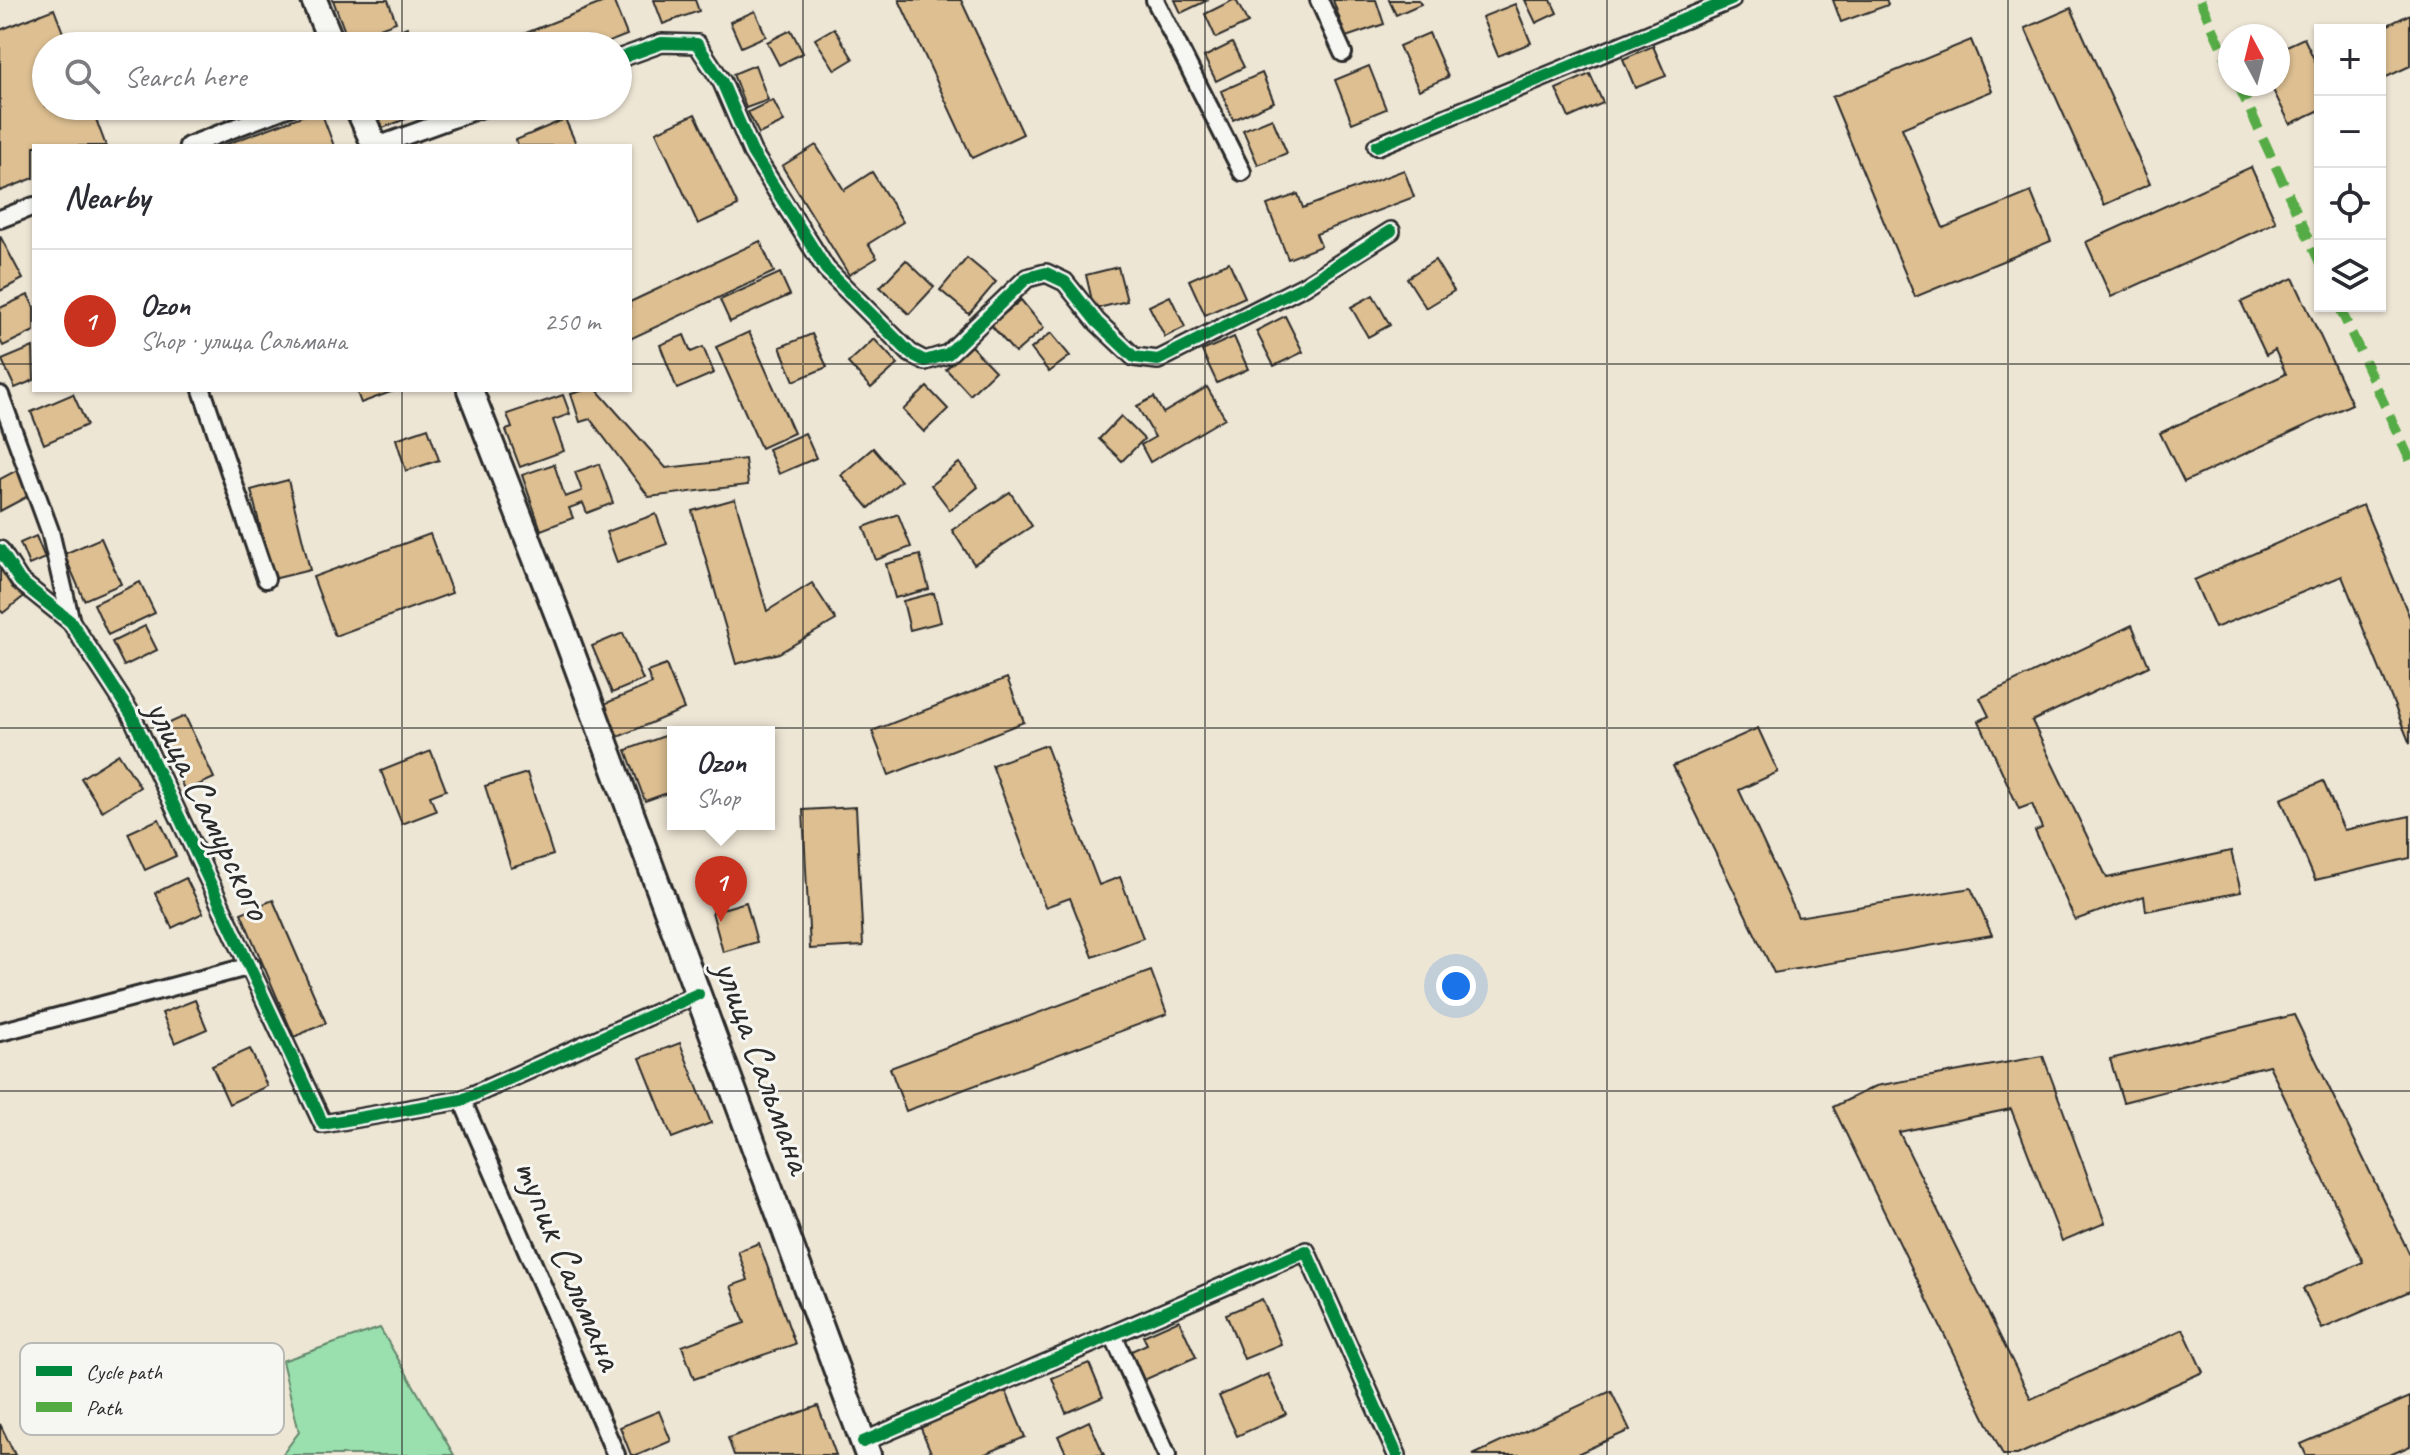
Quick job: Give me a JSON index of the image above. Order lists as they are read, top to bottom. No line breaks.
{"streets":{"main road":["улица Сальмана"],"street":["улица Самурского","тупик Сальмана"]},"crossings":[["улица Самурского","тупик Сальмана"]],"legend":["Cycle path","Path"],"north":"top","page":{"map_buttons":["+","−"],"search":"Search here","heading":"Nearby","list":[{"mark":"1","name":"Ozon","note":"Shop · улица Сальмана","value":"250 m"}],"popup":["Ozon","Shop"],"pins":"1"}}
